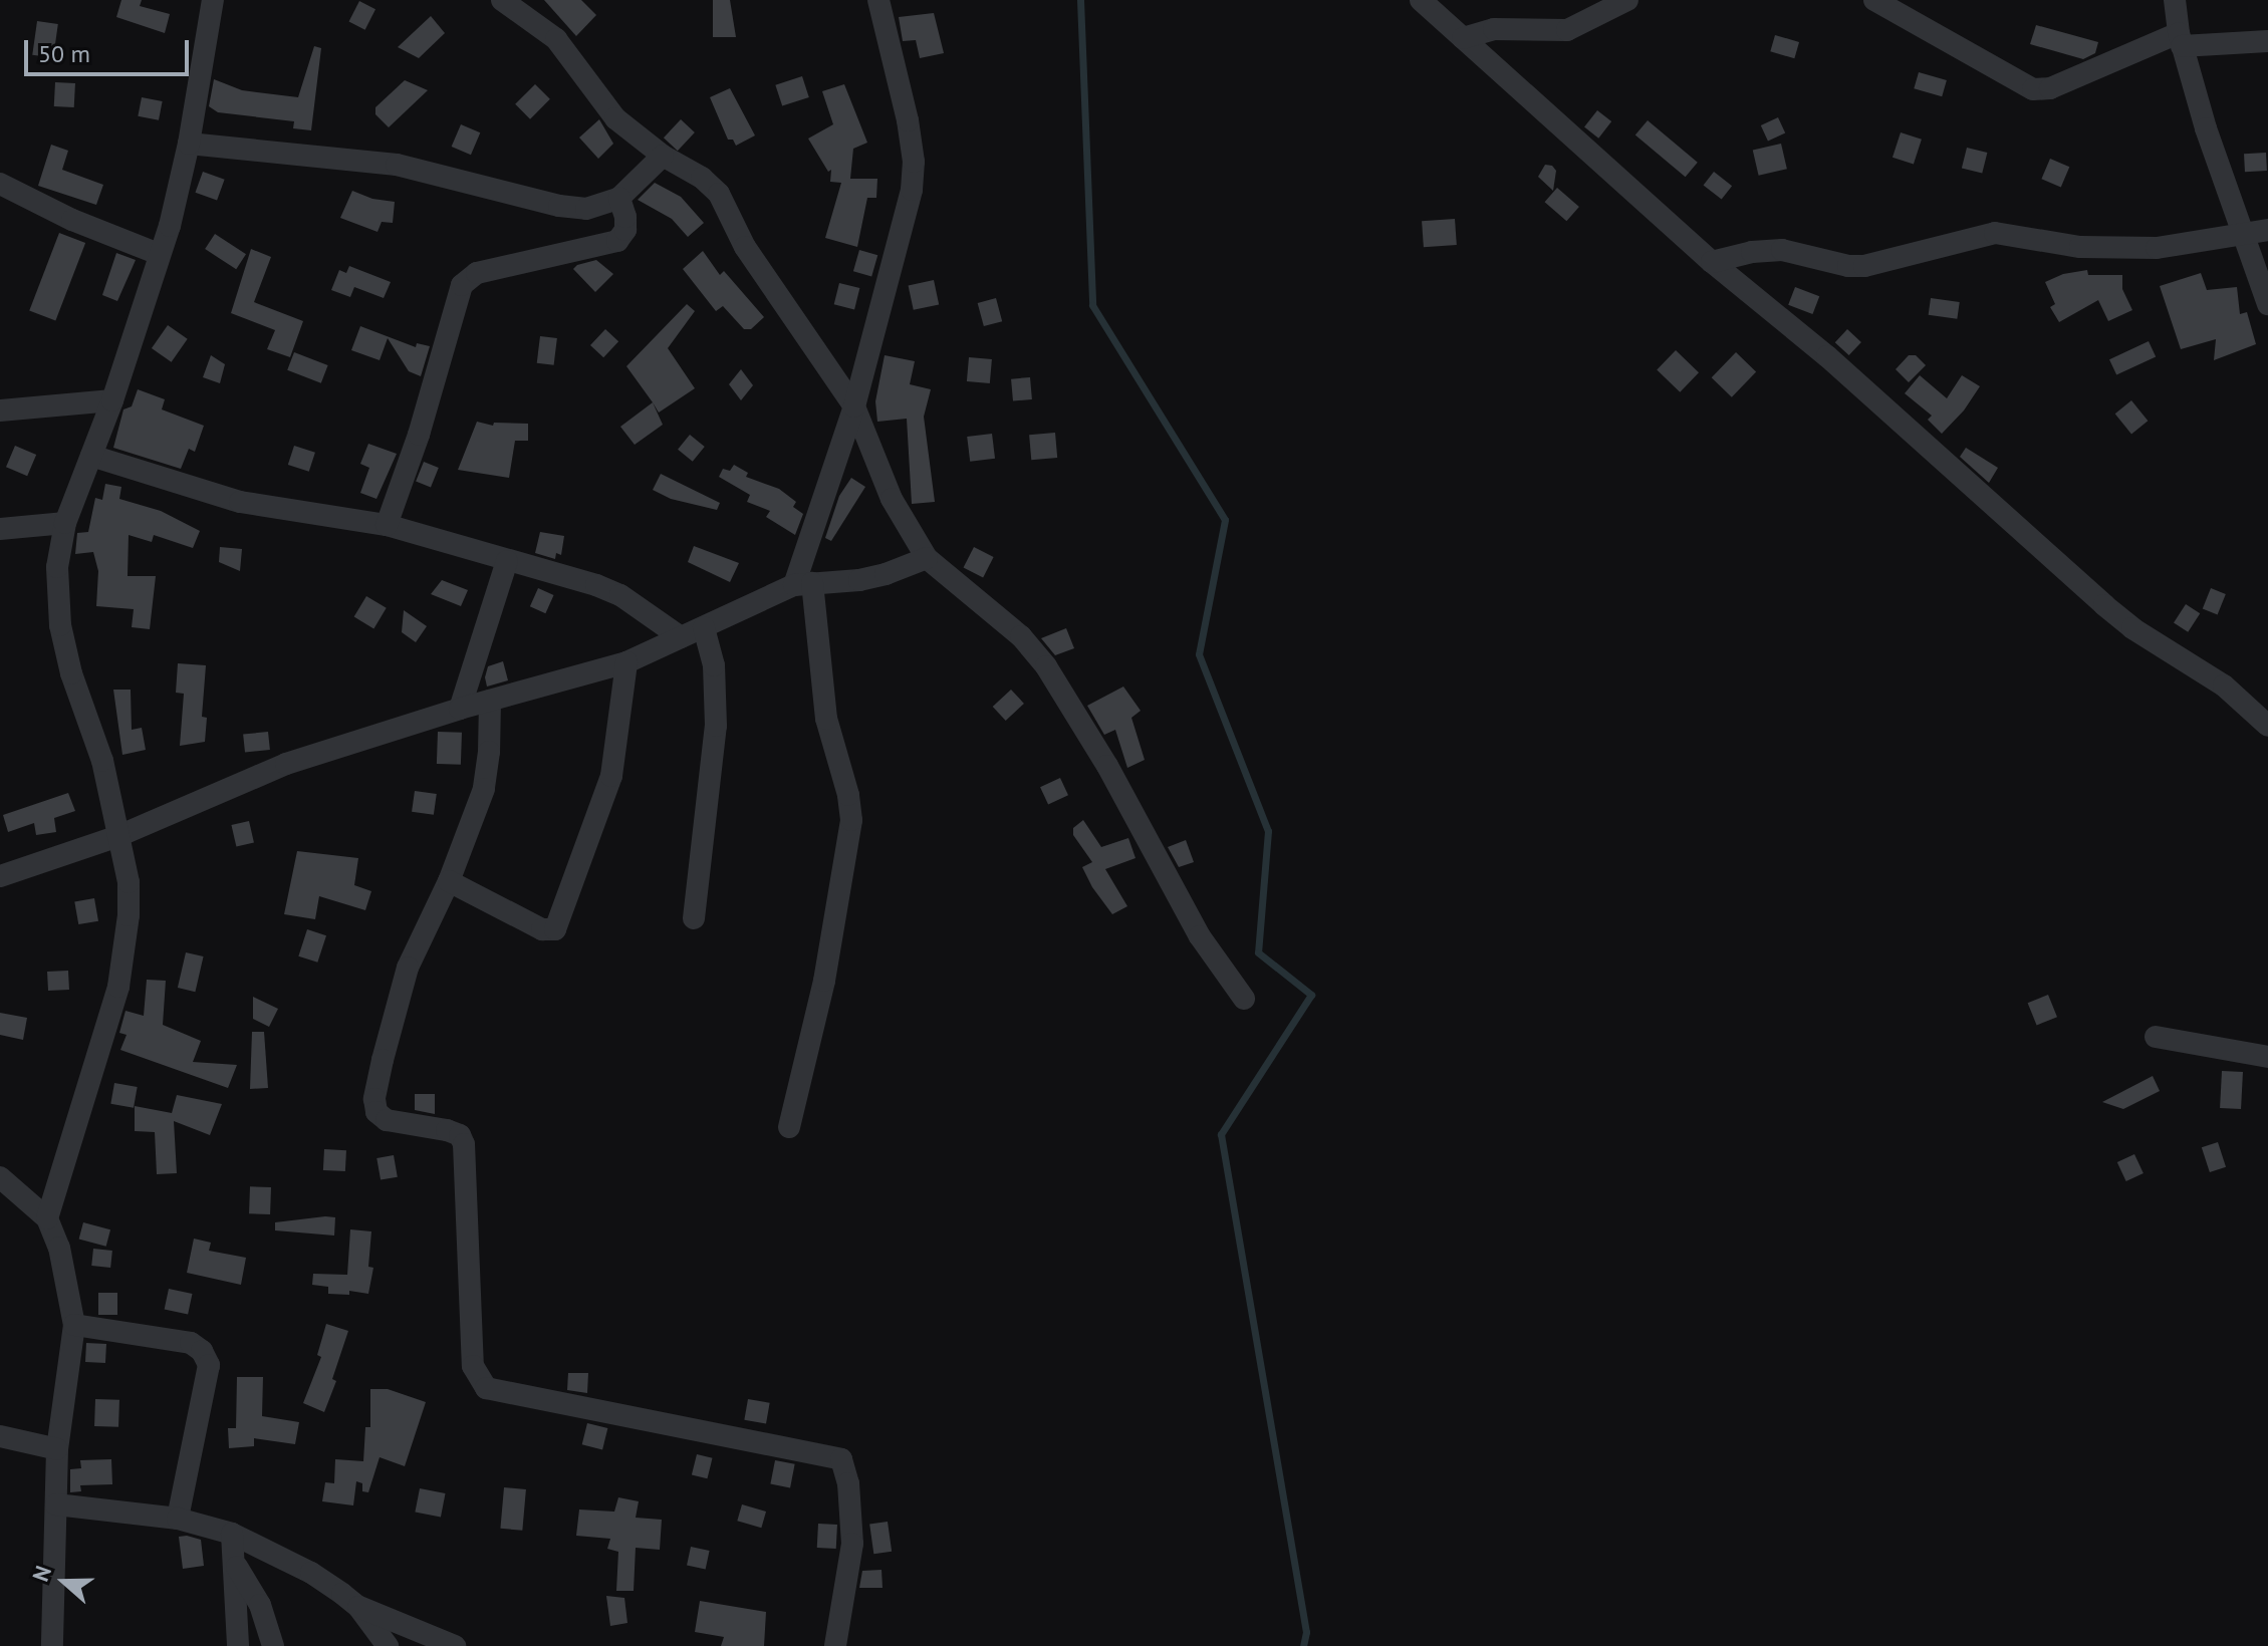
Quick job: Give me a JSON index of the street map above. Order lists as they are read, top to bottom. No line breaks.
{"scale_bar":"50 m","north":"left"}
